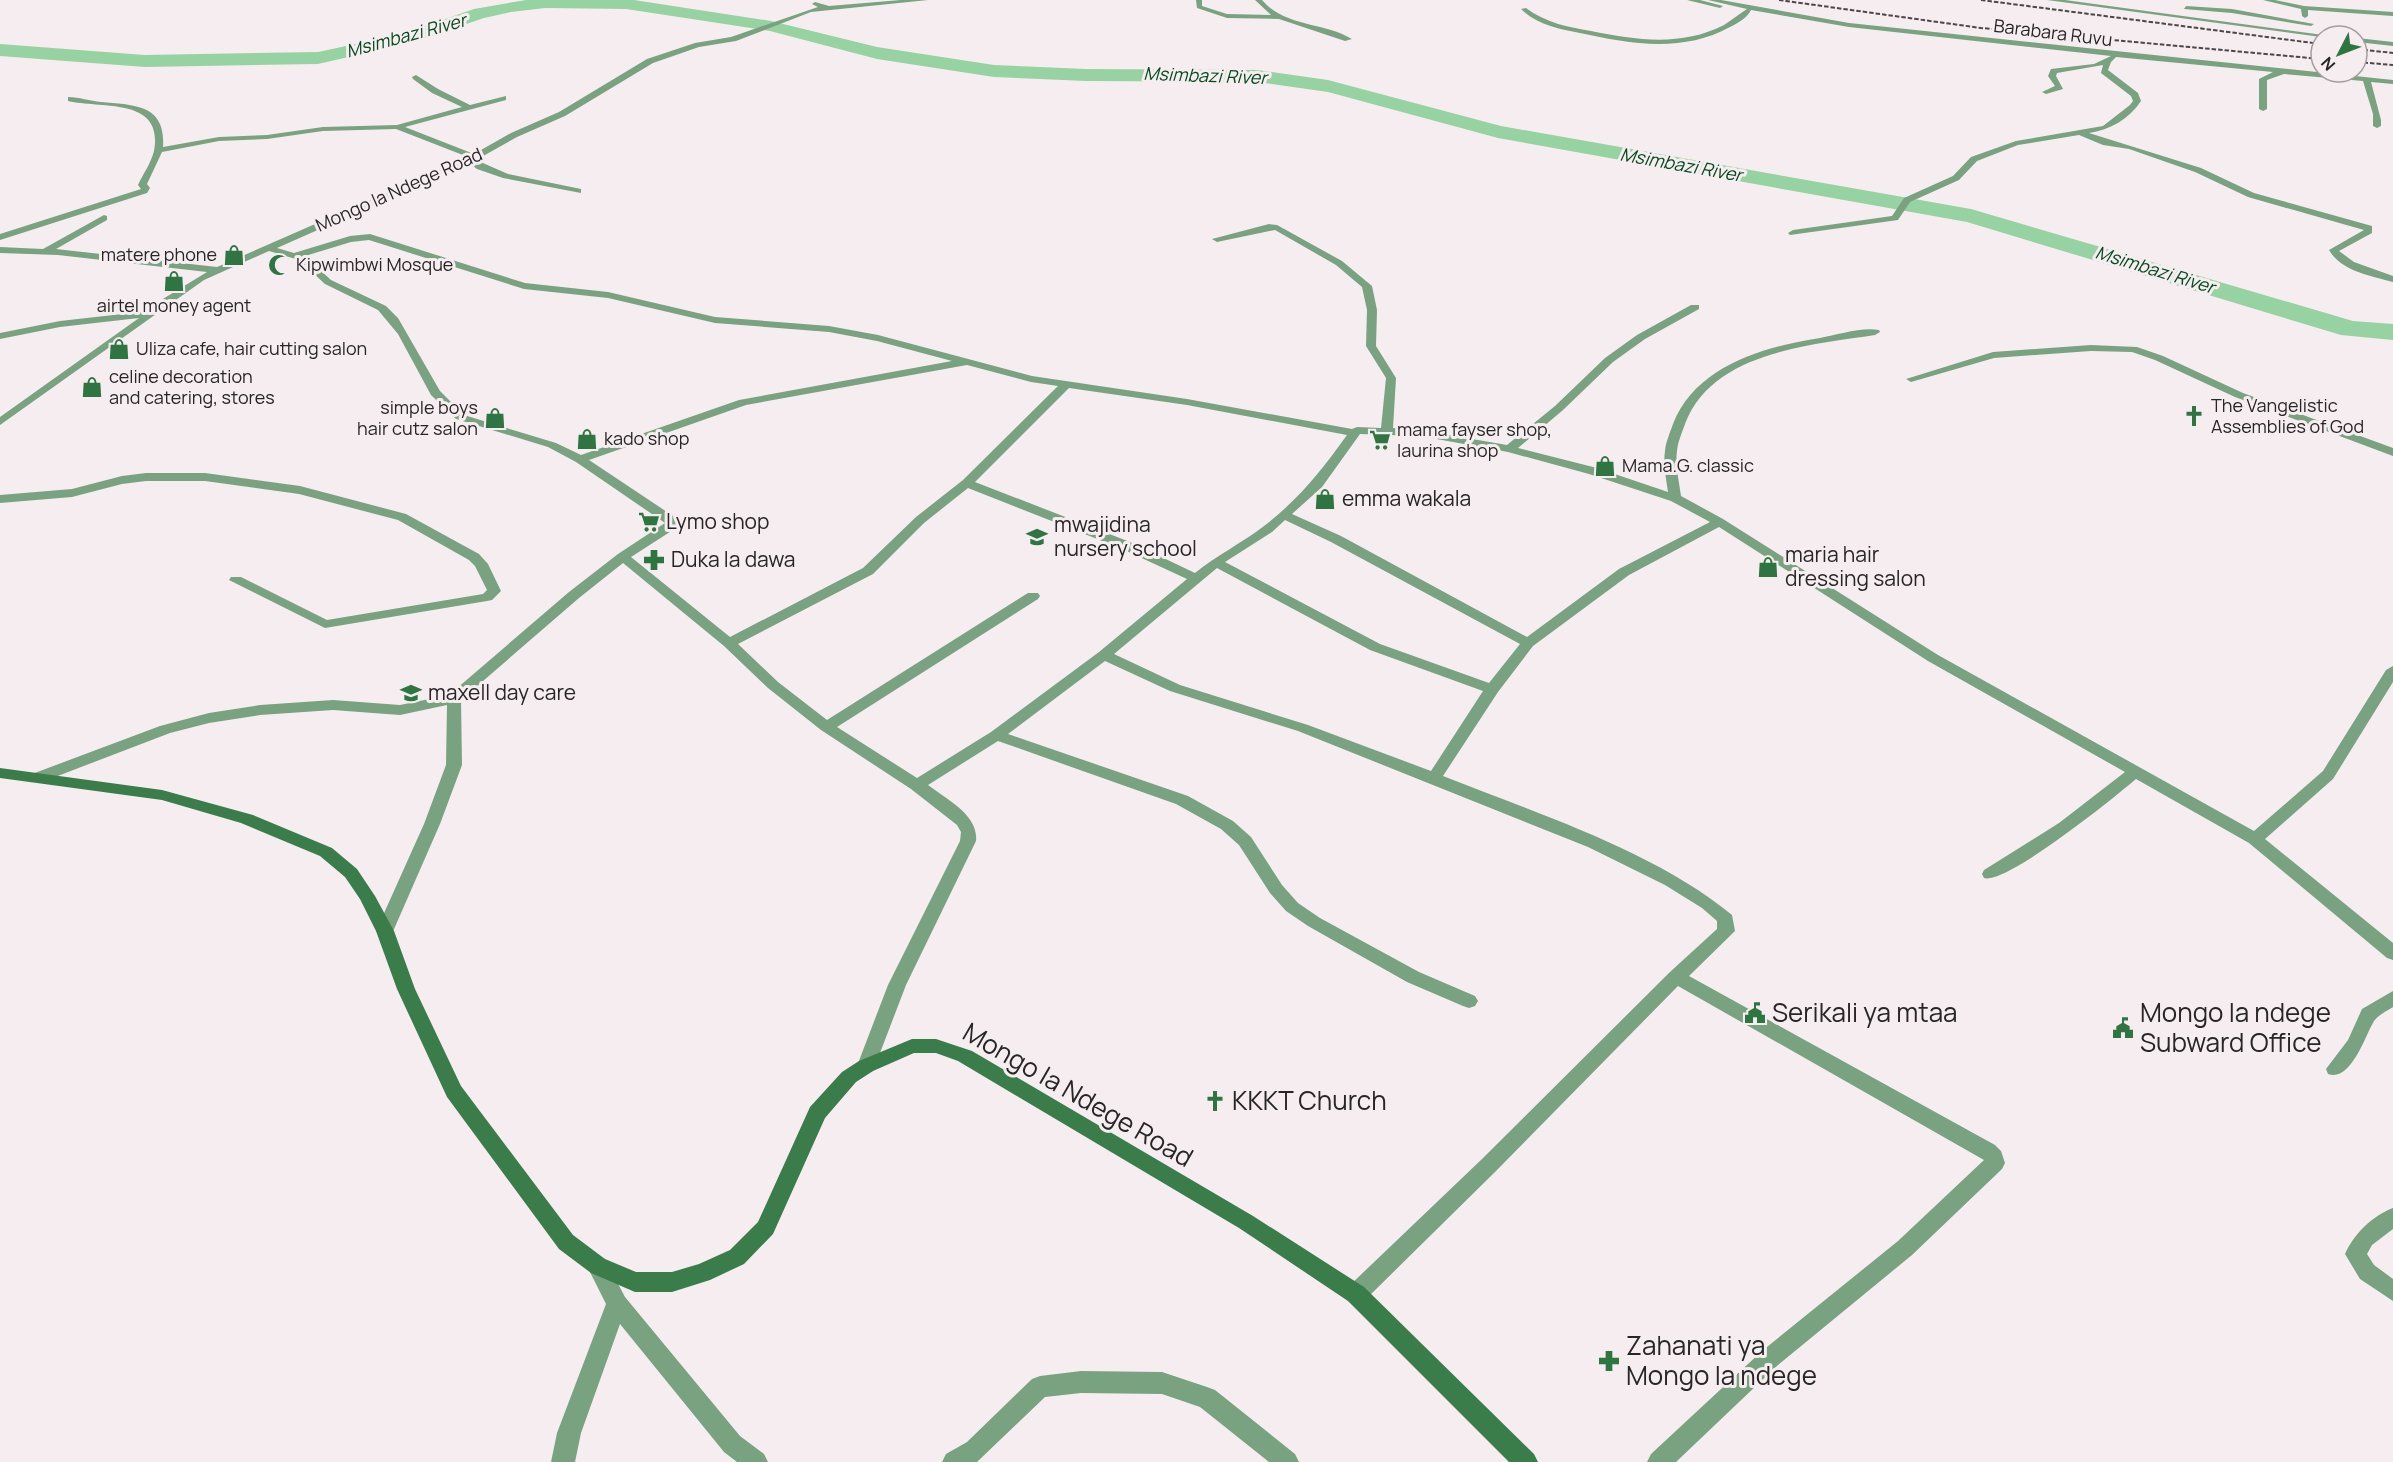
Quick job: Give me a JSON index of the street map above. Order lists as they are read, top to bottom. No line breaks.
{"streets":{"street":["Barabara Ruvu","Mongo la Ndege Road"]},"water":["Msimbazi River"],"places":{"shop":["matere phone","airtel money agent","Uliza cafe, hair cutting salon","celine decoration and catering, stores","simple boys hair cutz salon","kado shop","Mama.G. classic","emma wakala","maria hair dressing salon"],"mosque":["Kipwimbwi Mosque"],"church":["The Vangelistic Assemblies of God","KKKT Church"],"supermarket":["mama fayser shop, laurina shop","Lymo shop"],"school or university":["mwajidina nursery school","maxell day care"],"pharmacy":["Duka la dawa","Zahanati ya Mongo la ndege"],"public building":["Serikali ya mtaa","Mongo la ndege Subward Office"]},"north":"bottom left"}
